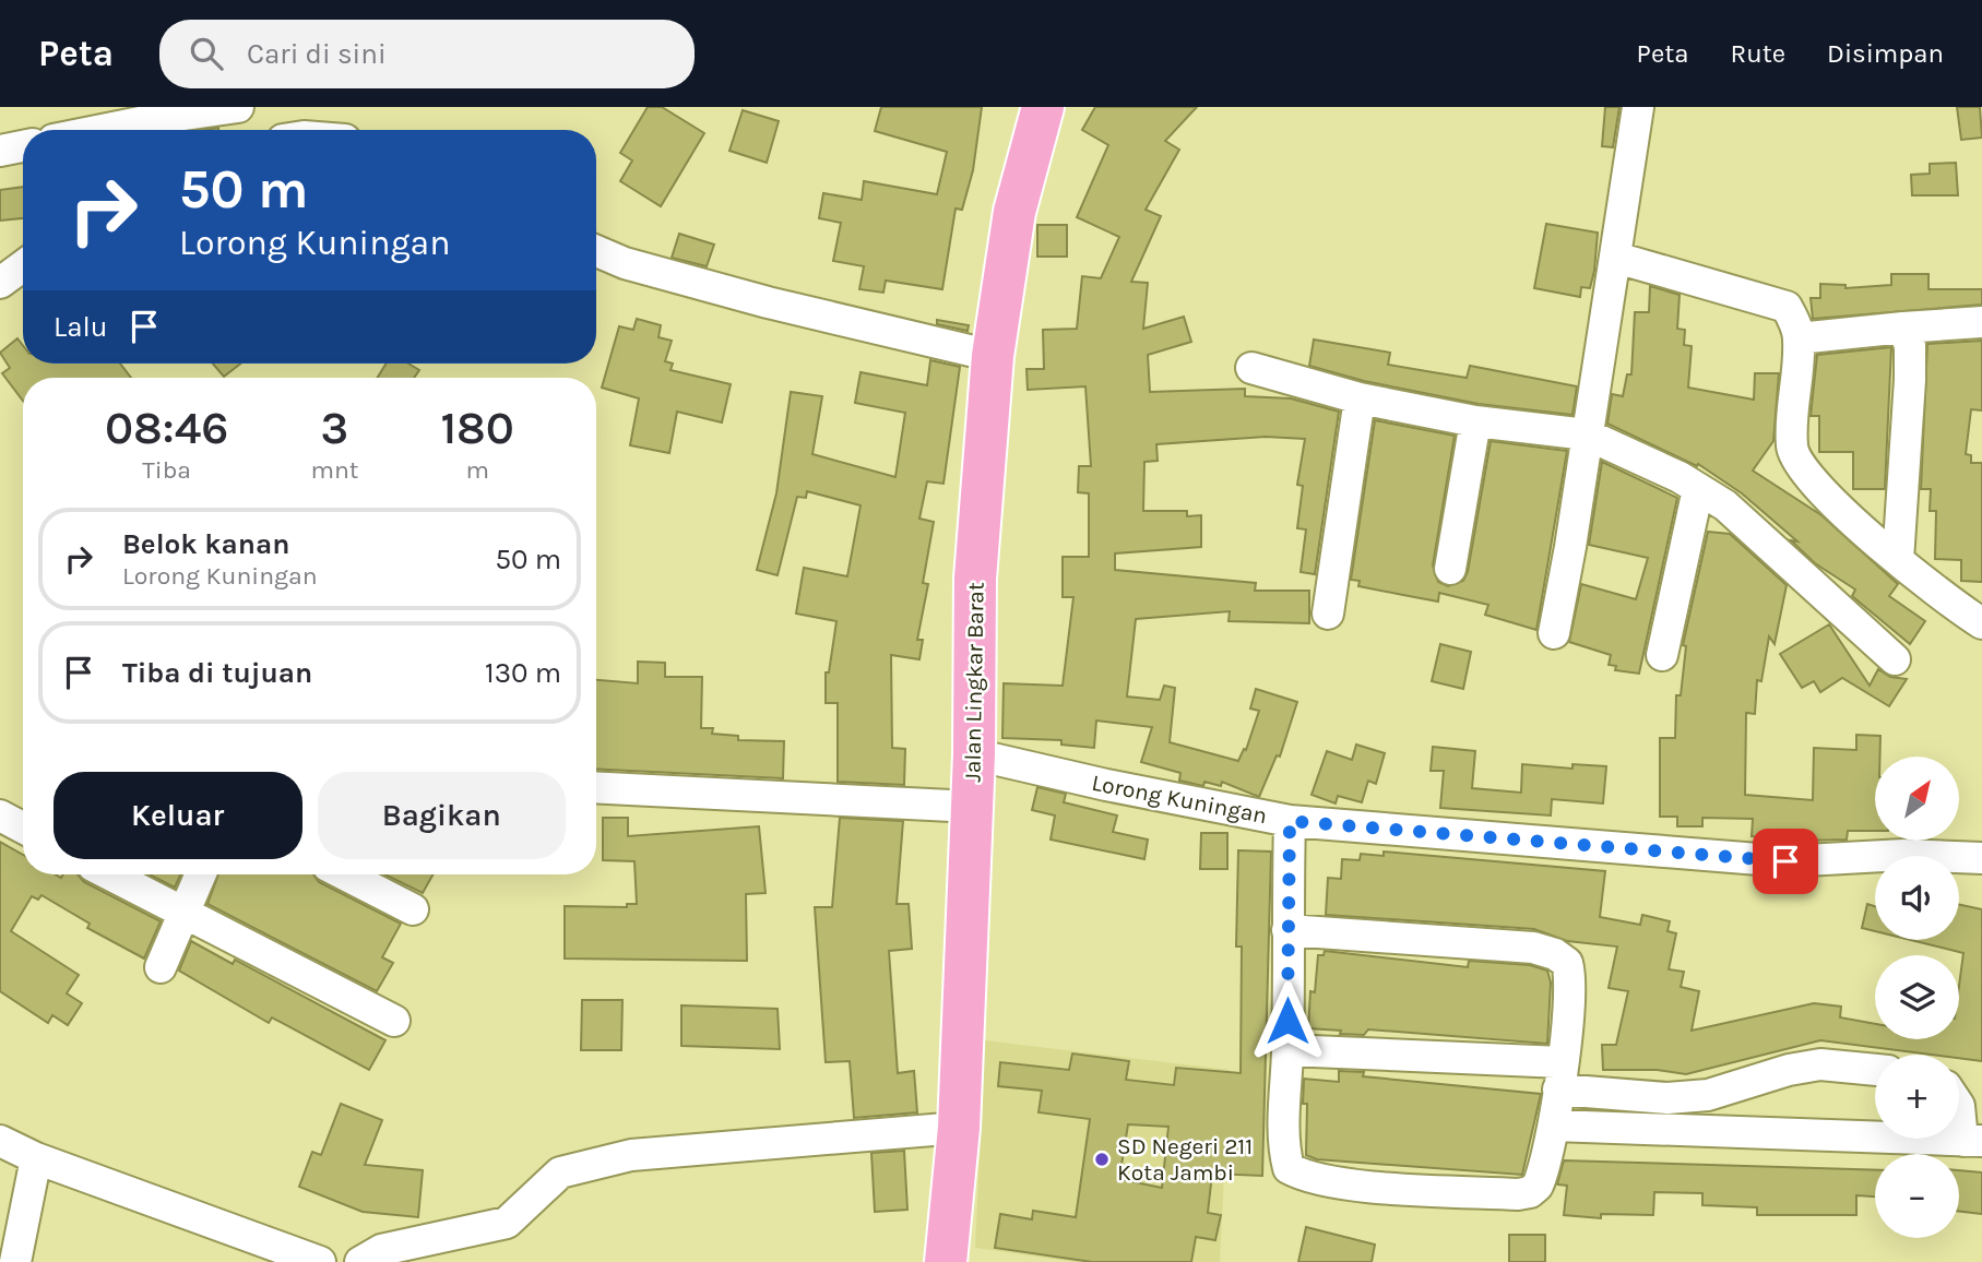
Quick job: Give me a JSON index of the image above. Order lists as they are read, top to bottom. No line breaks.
{"streets":{"highway":["Jalan Lingkar Barat"],"street":["Lorong Kuningan"]},"crossings":[["Jalan Lingkar Barat","Lorong Kuningan"]],"places":["SD Negeri 211 Kota Jambi"],"north":"top right","page":{"header":"Peta","search":"Cari di sini","nav":["Peta","Rute","Disimpan"],"turn":["50 m","Lorong Kuningan"],"then":"Lalu","eta":["08:46","Tiba","3","mnt","180","m"],"list":[{"name":"Belok kanan","note":"Lorong Kuningan","value":"50 m"},{"name":"Tiba di tujuan","value":"130 m"}],"map_buttons":["+","−"],"buttons":["Keluar","Bagikan"]}}
